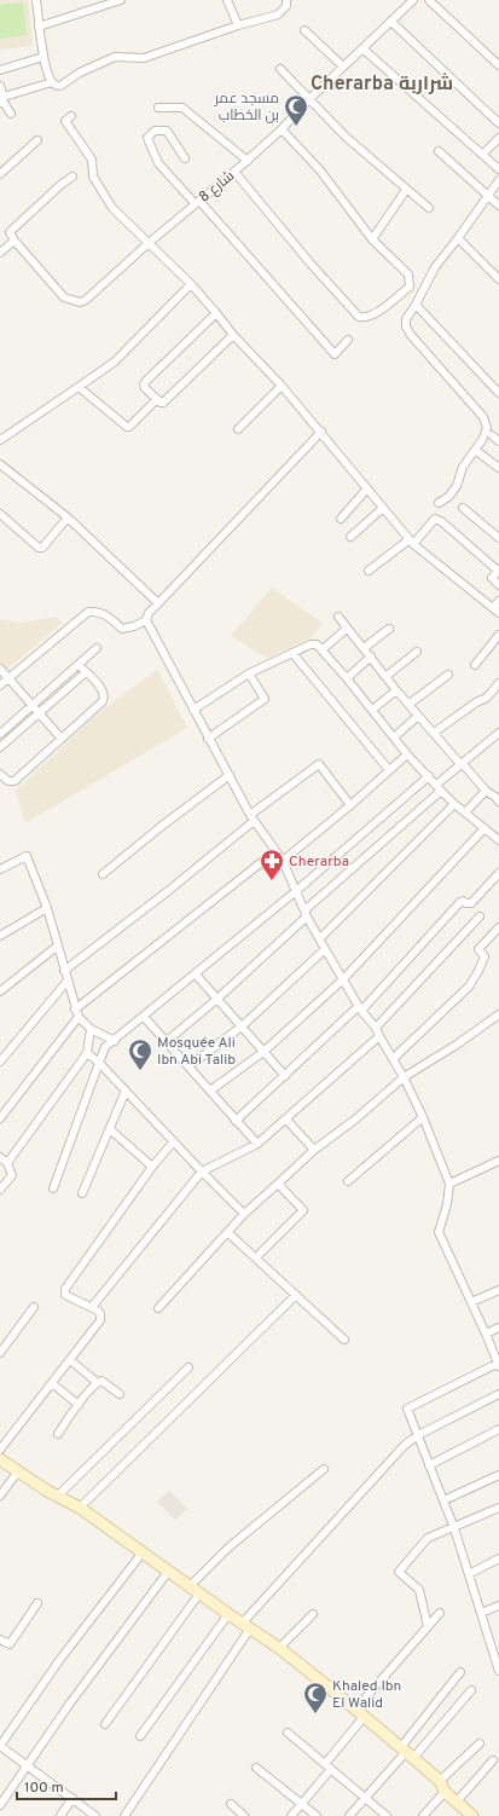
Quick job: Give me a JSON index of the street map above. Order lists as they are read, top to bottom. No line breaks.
{"streets":{"street":["شارع 8"]},"districts":["Cherarba شراربة"],"places":{"mosque":["مسجد عمر بن الخطاب","Mosquée Ali Ibn Abi Talib","Khaled Ibn El Walid"],"pharmacy":["Cherarba"]},"scale_bar":"100 m"}
